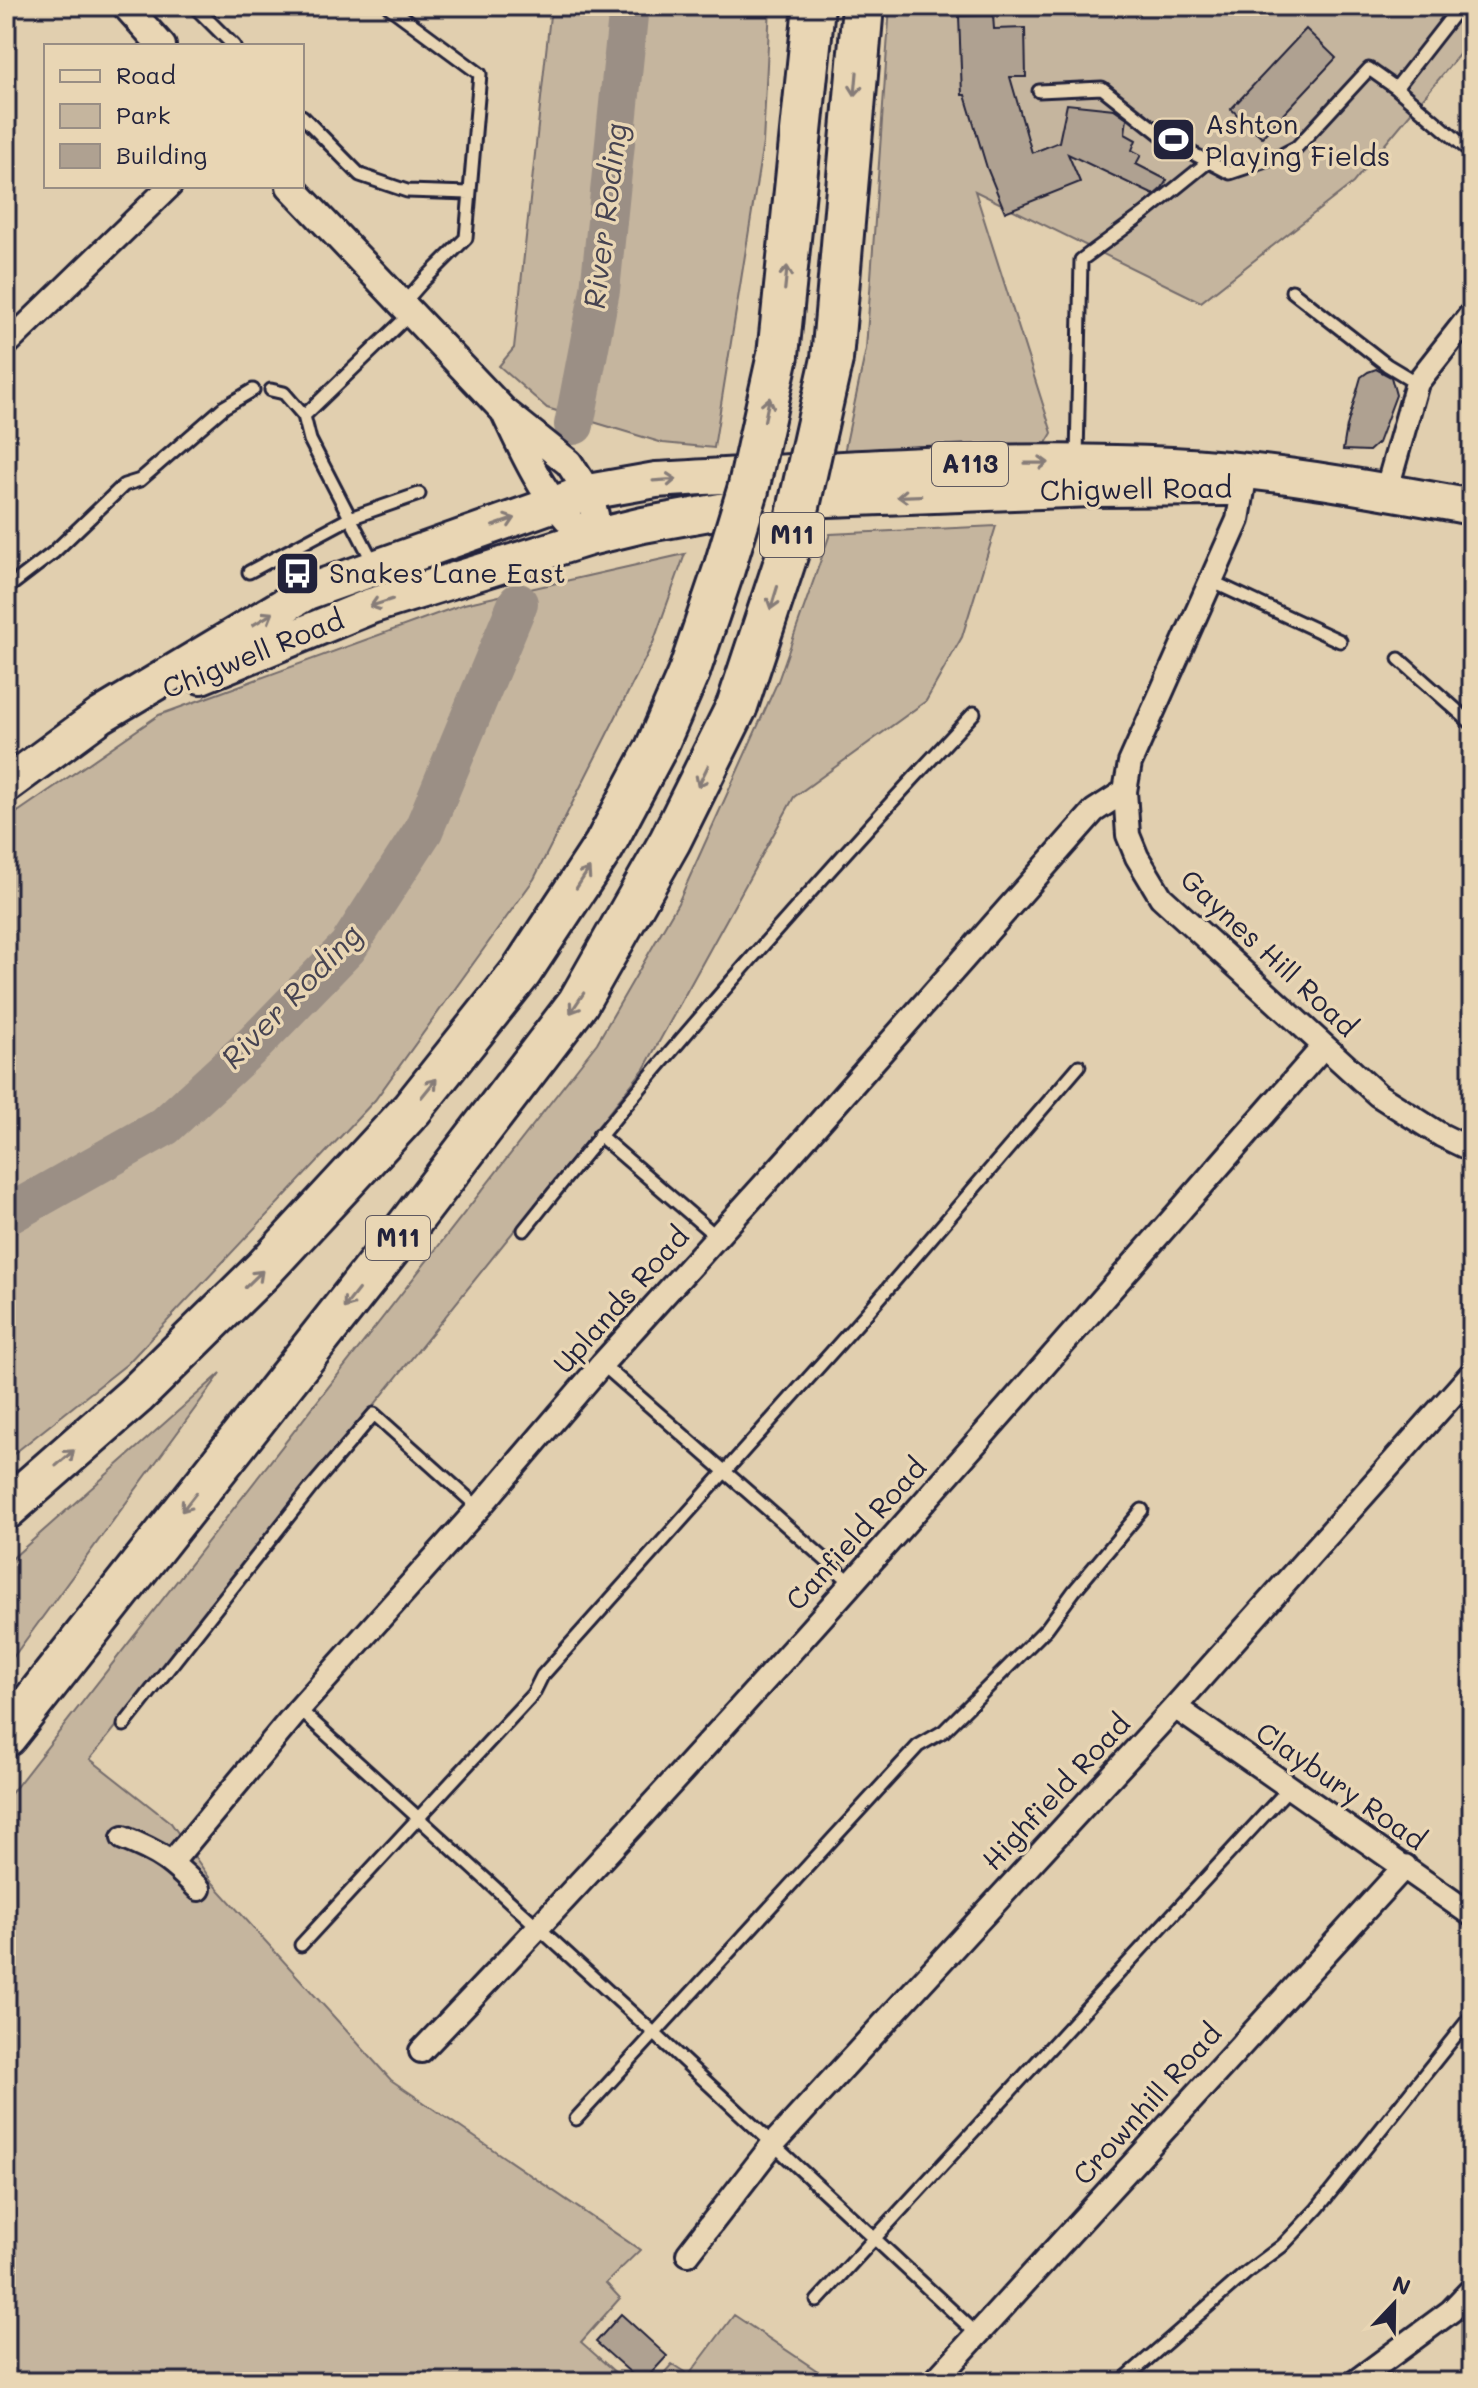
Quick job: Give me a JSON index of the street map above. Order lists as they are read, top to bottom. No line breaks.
{"streets":{"highway":["M11"],"main road":["A113","Chigwell Road"],"street":["Gaynes Hill Road","Uplands Road","Canfield Road","Claybury Road","Highfield Road","Crownhill Road"]},"crossings":[["Chigwell Road","Gaynes Hill Road"],["Gaynes Hill Road","Uplands Road"],["Gaynes Hill Road","Canfield Road"],["Claybury Road","Highfield Road"],["Claybury Road","Crownhill Road"]],"water":["River Roding"],"places":{"sports":["Ashton Playing Fields"],"bus stop":["Snakes Lane East"]},"legend":["Road","Park","Building"],"north":"top"}
